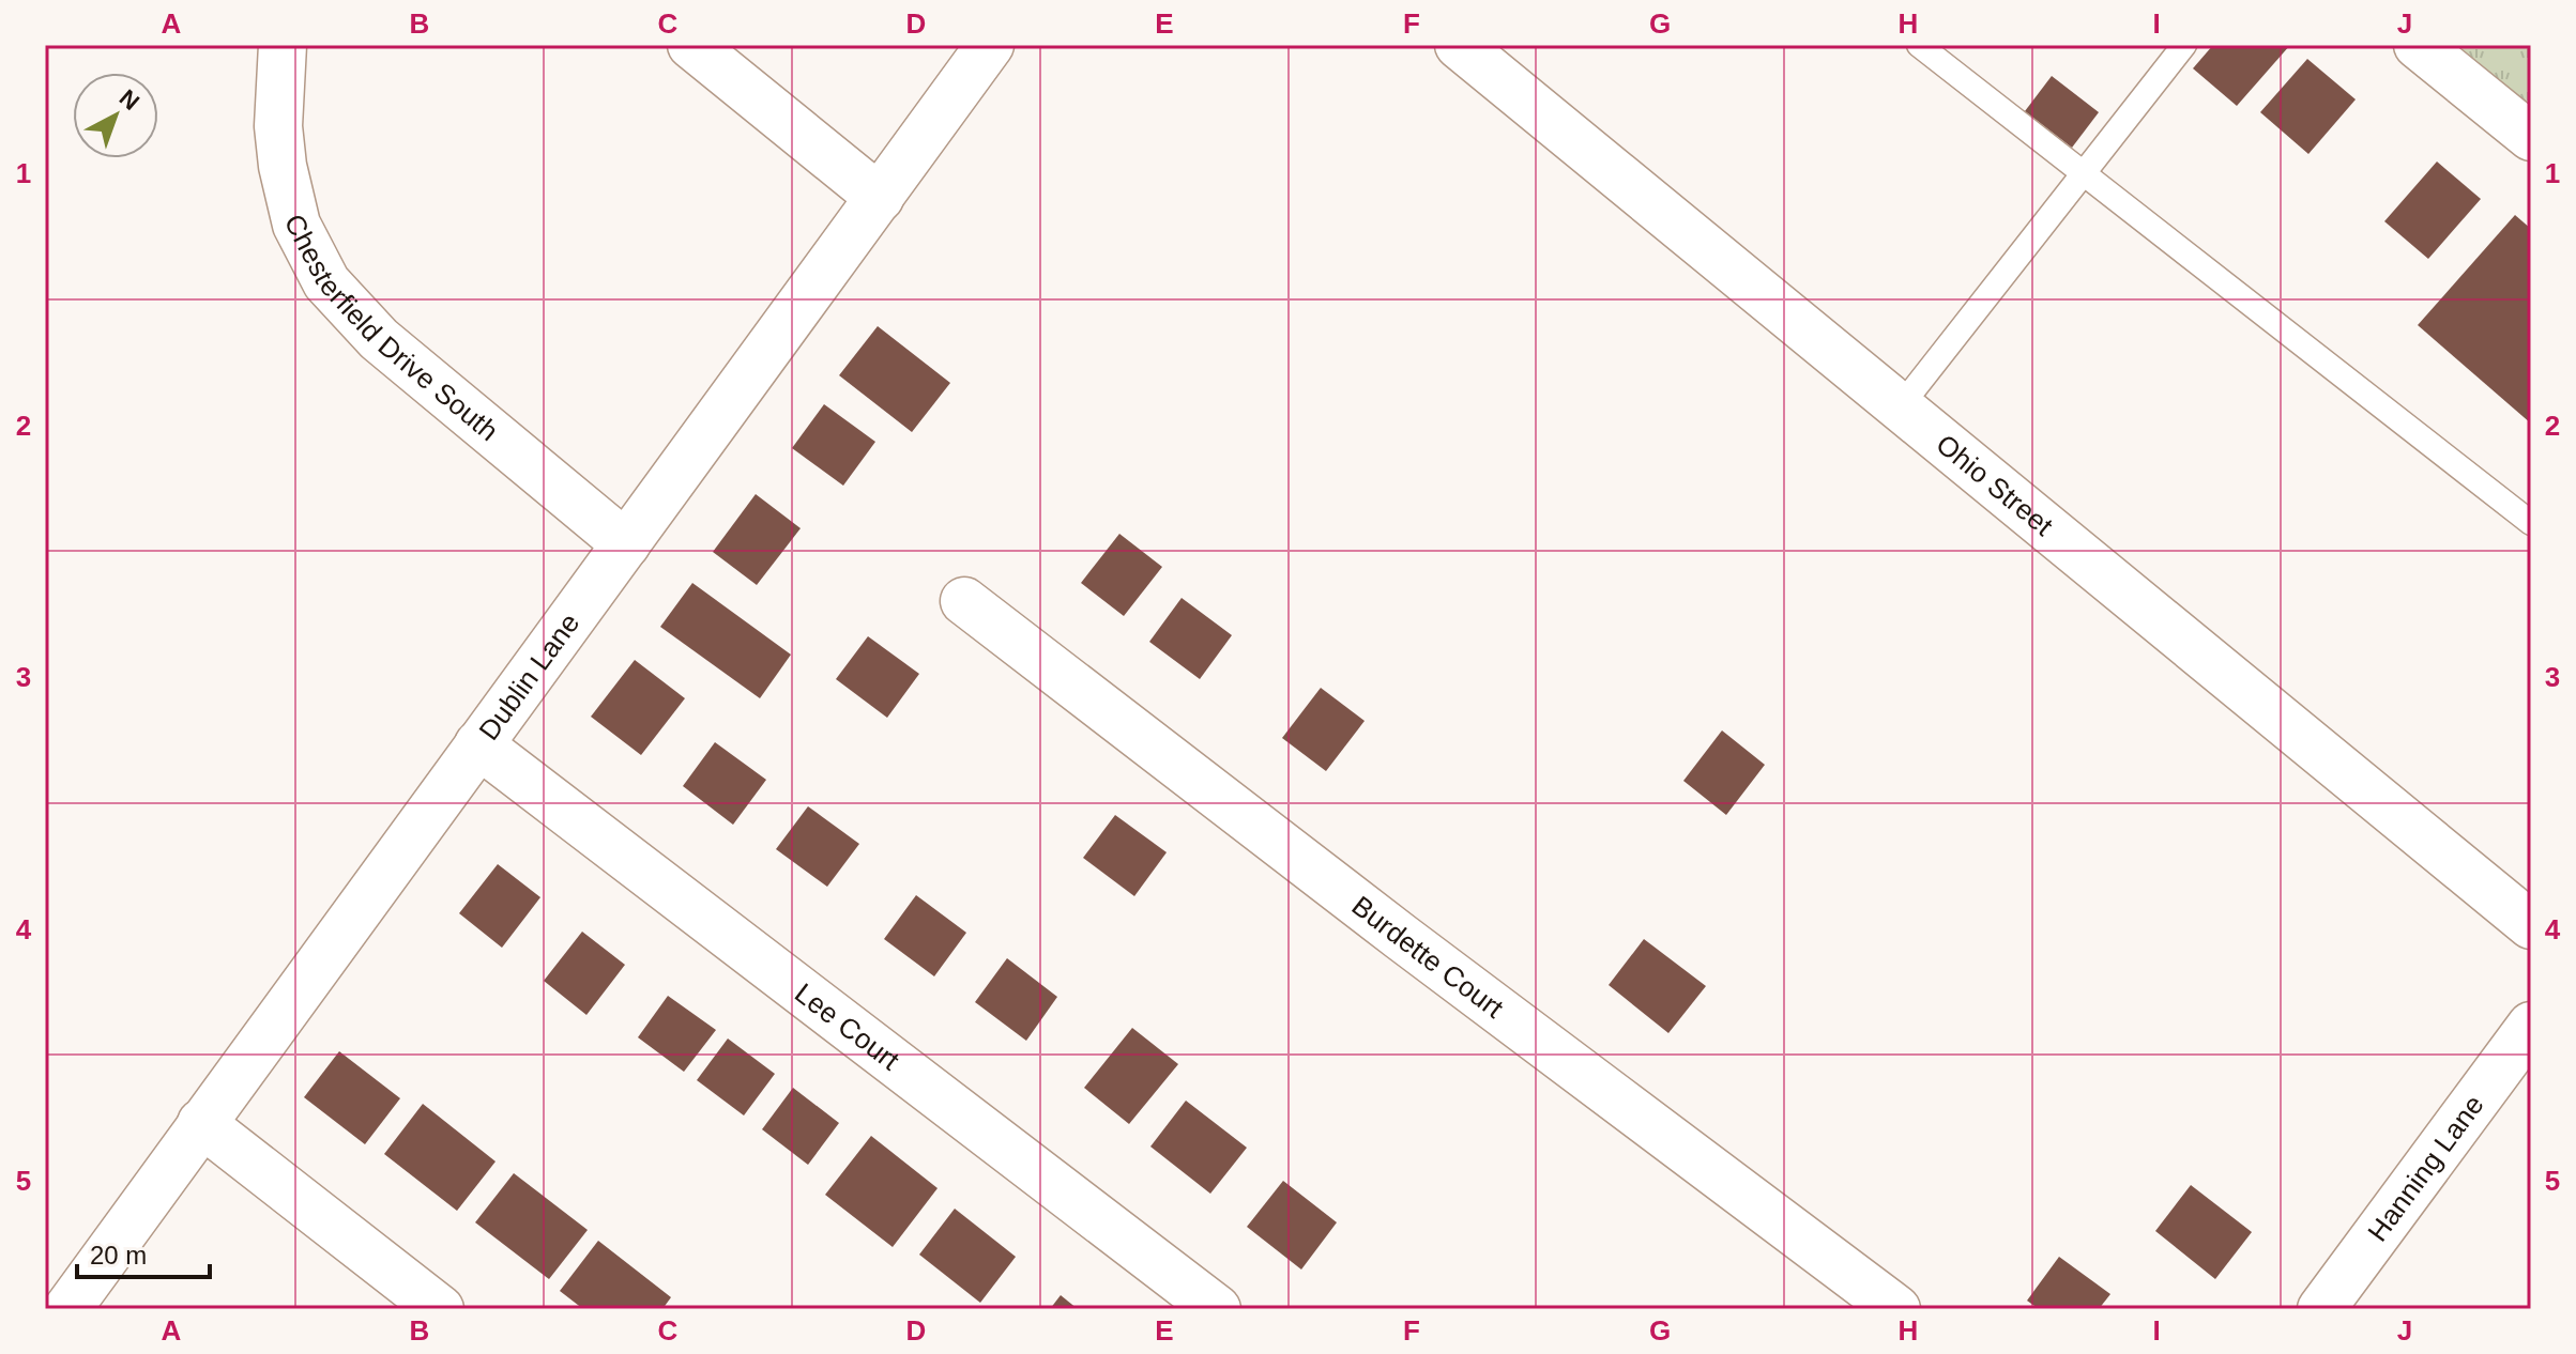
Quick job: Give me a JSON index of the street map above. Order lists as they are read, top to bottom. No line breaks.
{"streets":{"street":["Chesterfield Drive South","Ohio Street","Dublin Lane","Burdette Court","Lee Court","Hanning Lane"]},"crossings":[["Chesterfield Drive South","Dublin Lane"],["Dublin Lane","Lee Court"]],"scale_bar":"20 m","north":"top right","grid":{"columns":["A","B","C","D","E","F","G","H","I","J"],"rows":["1","2","3","4","5"]}}
